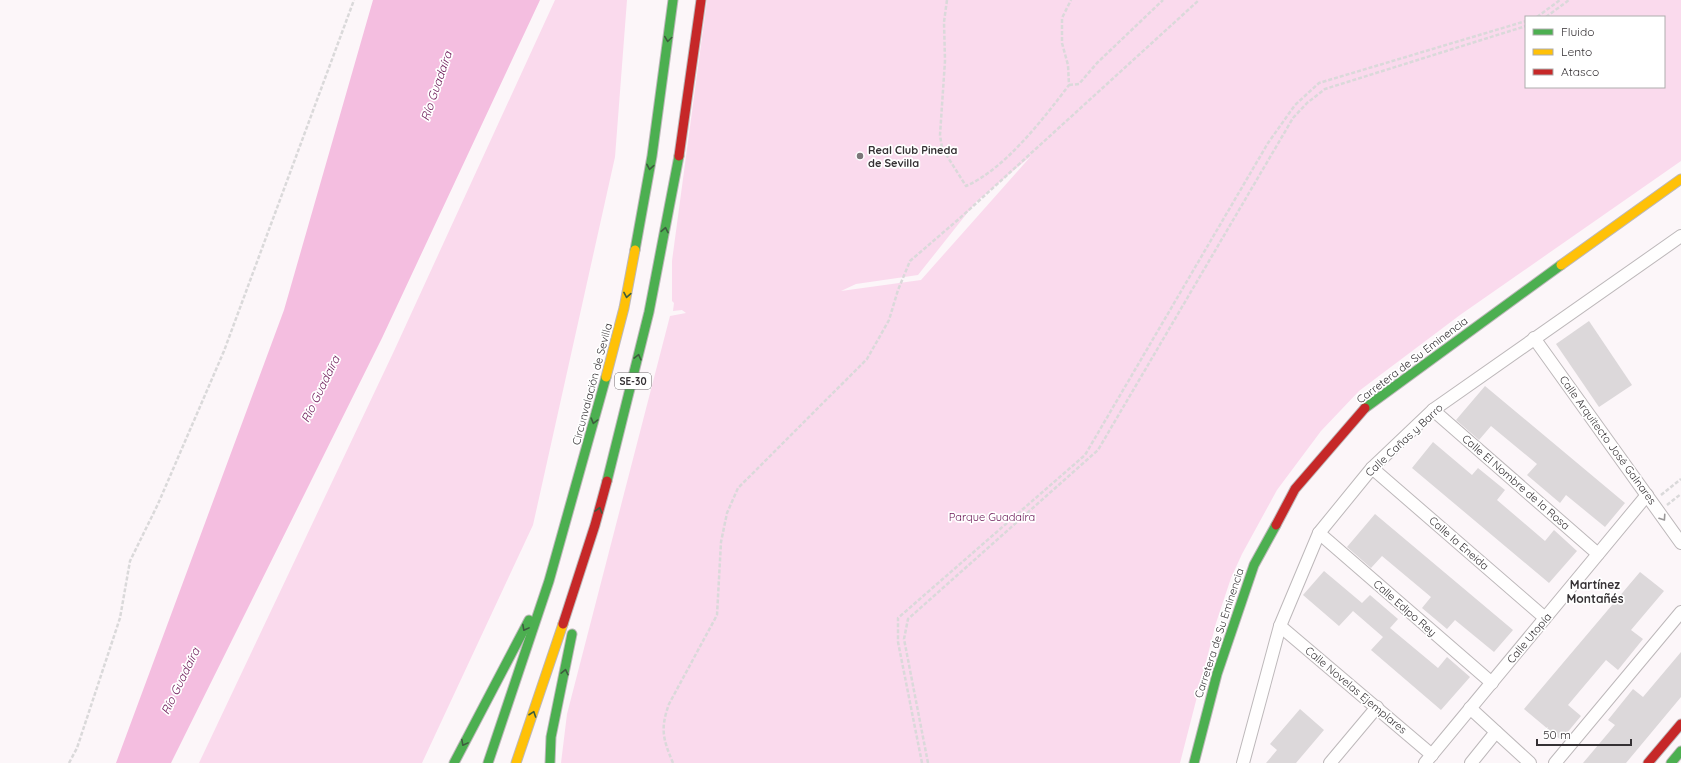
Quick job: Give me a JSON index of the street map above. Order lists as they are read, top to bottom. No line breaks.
{"streets":{"main road":["Carretera de Su Eminencia","SE-30","Circunvalación de Sevilla"],"street":["Calle Cañas y Barro","Calle Arquitecto José Galnares","Calle El Nombre de la Rosa","Calle la Eneida","Calle Edipo Rey","Calle Utopía","Calle Novelas Ejemplares"]},"crossings":[["Calle Cañas y Barro","Calle Arquitecto José Galnares"],["Calle Cañas y Barro","Calle El Nombre de la Rosa"],["Calle Cañas y Barro","Calle la Eneida"],["Calle Cañas y Barro","Calle Edipo Rey"],["Calle Cañas y Barro","Calle Novelas Ejemplares"],["Calle Arquitecto José Galnares","Calle Utopía"],["Calle El Nombre de la Rosa","Calle Utopía"],["Calle la Eneida","Calle Utopía"],["Calle Edipo Rey","Calle Utopía"],["Calle Utopía","Calle Novelas Ejemplares"]],"districts":["Martínez Montañés"],"water":["Río Guadaíra"],"parks":["Parque Guadaíra"],"places":["Real Club Pineda de Sevilla"],"legend":["Fluido","Lento","Atasco"],"scale_bar":"50 m"}
